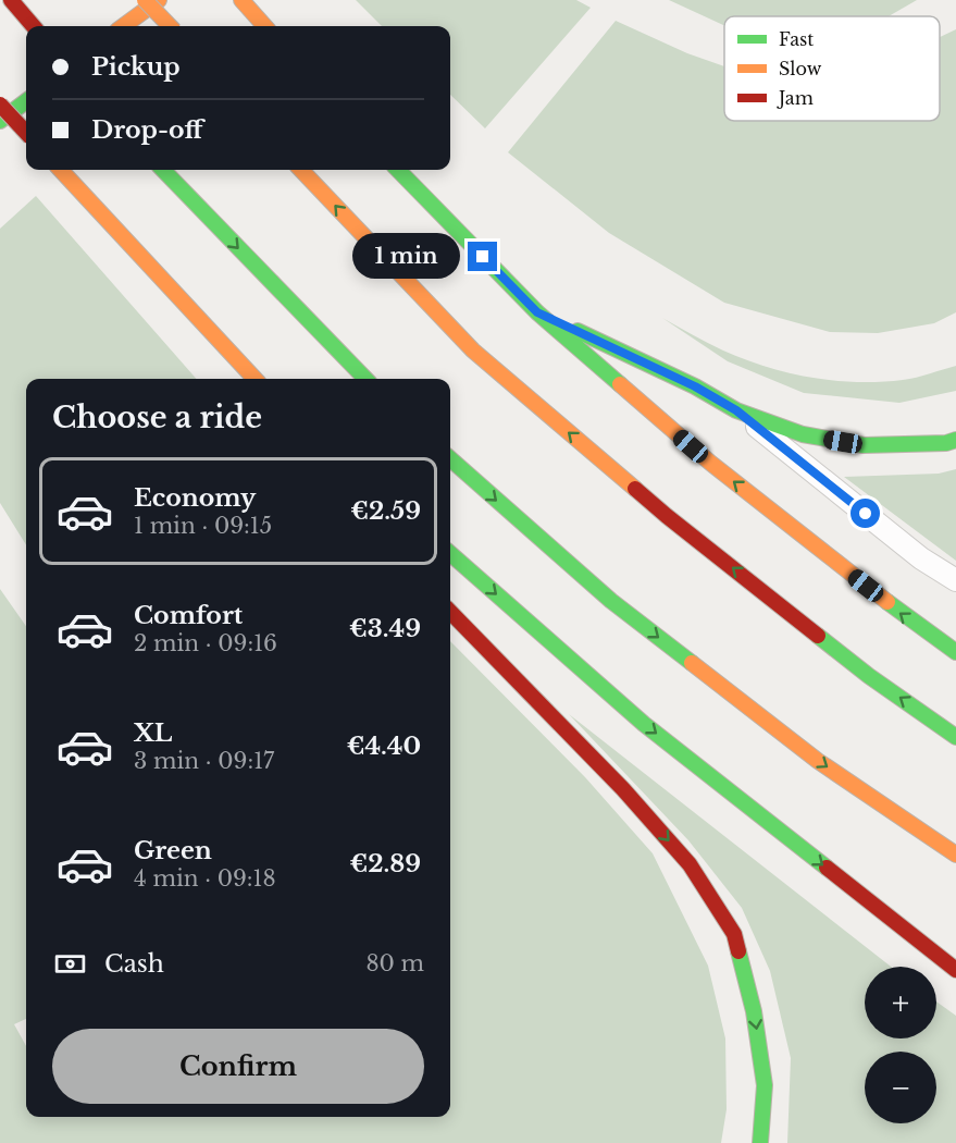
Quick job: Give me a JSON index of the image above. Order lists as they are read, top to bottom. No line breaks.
{"legend":["Fast","Slow","Jam"],"page":{"banner":["Pickup","Drop-off"],"bubble":"1 min","heading":"Choose a ride","list":[{"name":"Economy","note":"1 min · 09:15","value":"€2.59"},{"name":"Comfort","note":"2 min · 09:16","value":"€3.49"},{"name":"XL","note":"3 min · 09:17","value":"€4.40"},{"name":"Green","note":"4 min · 09:18","value":"€2.89"}],"pay":["Cash","80 m"],"map_buttons":["+","−"],"buttons":"Confirm"}}
